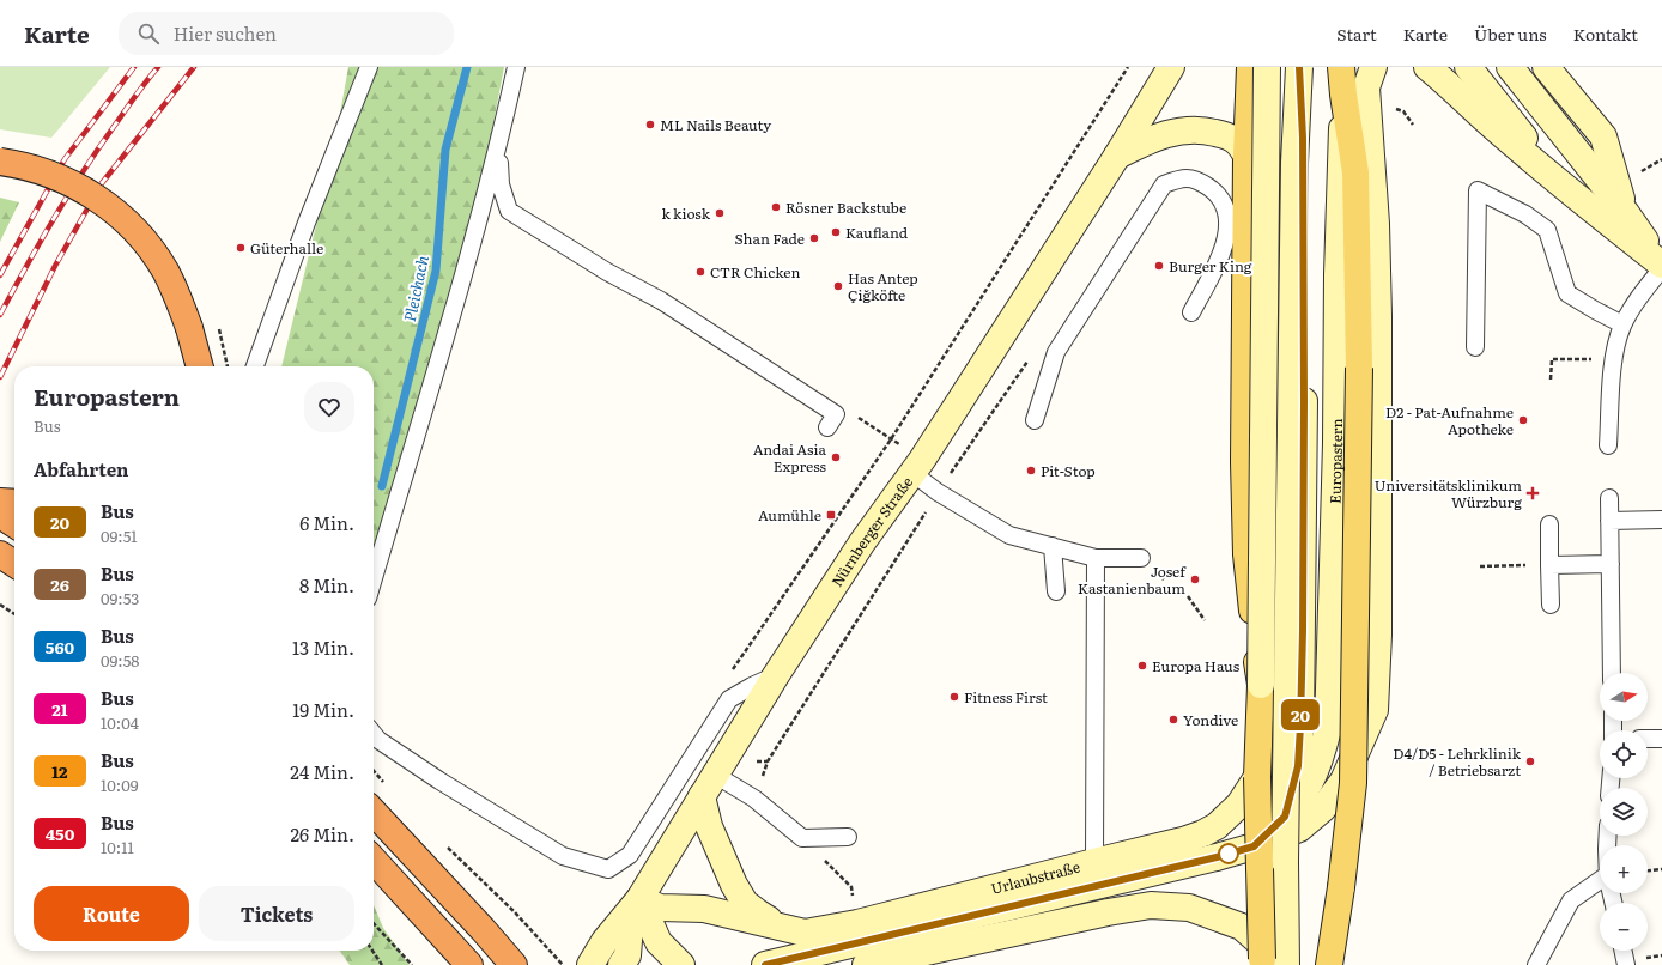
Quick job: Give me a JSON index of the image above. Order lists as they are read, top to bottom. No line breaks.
{"streets":{"main road":["Europastern"],"street":["Nürnberger Straße","Urlaubstraße"]},"crossings":[["Europastern","Urlaubstraße"],["Nürnberger Straße","Urlaubstraße"]],"water":["Pleichach"],"places":{"other":["ML Nails Beauty","Rösner Backstube","k kiosk","Kaufland","Shan Fade","Güterhalle","Burger King","CTR Chicken","Has Antep Çiğköfte","D2 - Pat-Aufnahme Apotheke","Andai Asia Express","Pit-Stop","Josef Kastanienbaum","Europa Haus","Fitness First","Yondive","D4/D5 - Lehrklinik / Betriebsarzt"],"health":["Universitätsklinikum Würzburg"],"transit":["Aumühle"]},"lines":["bus line 20"],"north":"right","page":{"header":"Karte","search":"Hier suchen","nav":["Start","Karte","Über uns","Kontakt"],"on_map":"20","heading":[["Europastern","Bus"],"Abfahrten"],"list":[{"mark":"20","name":"Bus","note":"09:51","value":"6 Min."},{"mark":"26","name":"Bus","note":"09:53","value":"8 Min."},{"mark":"560","name":"Bus","note":"09:58","value":"13 Min."},{"mark":"21","name":"Bus","note":"10:04","value":"19 Min."},{"mark":"12","name":"Bus","note":"10:09","value":"24 Min."},{"mark":"450","name":"Bus","note":"10:11","value":"26 Min."}],"map_buttons":["+","−"],"buttons":["Route","Tickets"]}}
